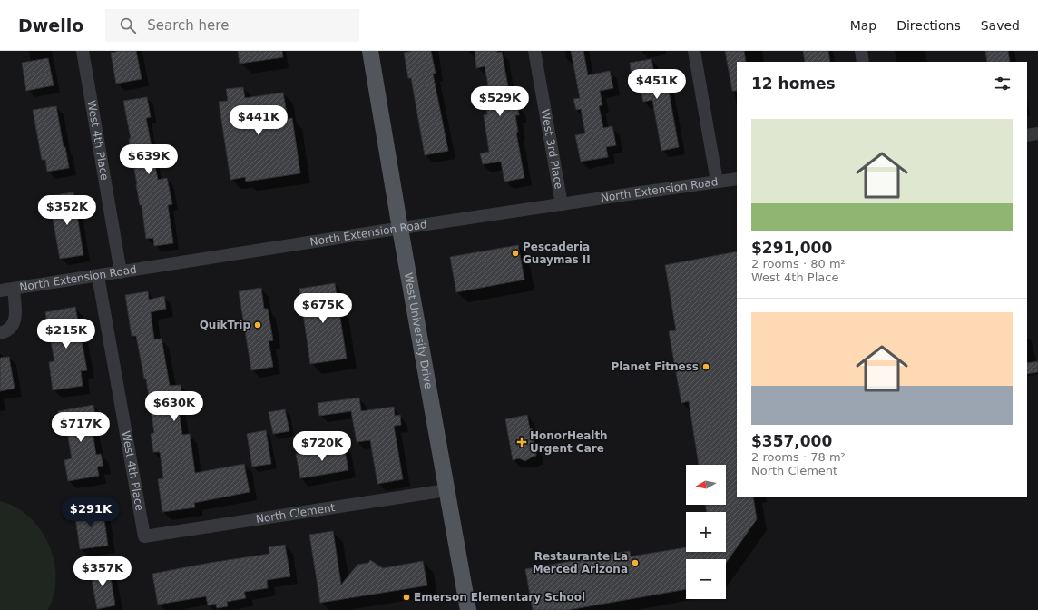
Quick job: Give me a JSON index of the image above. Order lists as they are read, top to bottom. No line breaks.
{"streets":{"main road":["West University Drive"],"street":["West 4th Place","West 3rd Place","North Extension Road","North Clement"]},"crossings":[["West 4th Place","North Extension Road"],["West 4th Place","North Clement"],["West 3rd Place","North Extension Road"],["North Extension Road","West University Drive"],["West University Drive","North Clement"]],"places":{"other":["Pescaderia Guaymas II","QuikTrip","Planet Fitness","Restaurante La Merced Arizona","Emerson Elementary School"],"health":["HonorHealth Urgent Care"]},"north":"left","page":{"header":"Dwello","search":"Search here","nav":["Map","Directions","Saved"],"heading":"12 homes","price":["$451K","$529K","$441K","$639K","$352K","$675K","$215K","$630K","$717K","$720K","$291K","$357K"],"list":[{"name":"$291,000","note":"2 rooms · 80 m² · West 4th Place"},{"name":"$357,000","note":"2 rooms · 78 m² · North Clement"}],"map_buttons":["+","−"]}}
